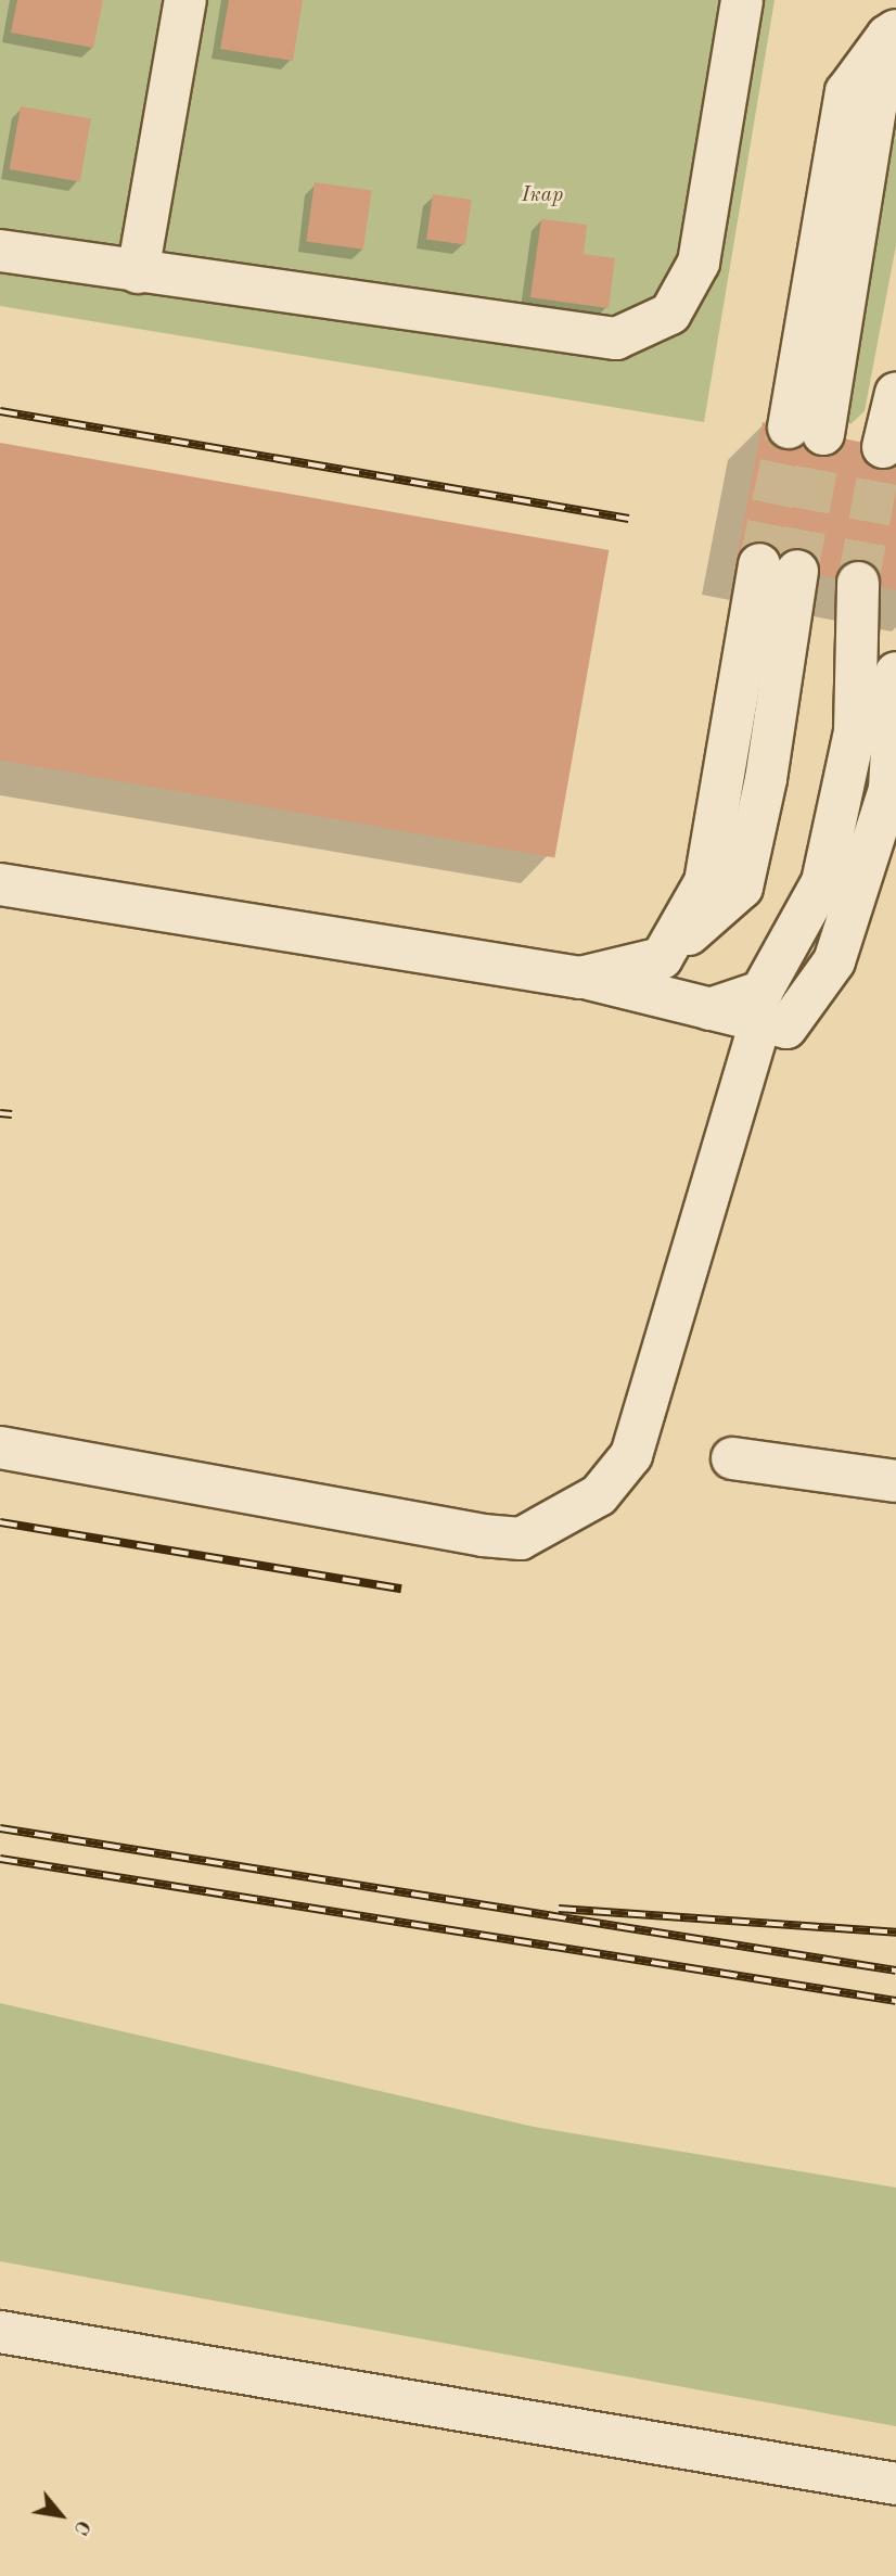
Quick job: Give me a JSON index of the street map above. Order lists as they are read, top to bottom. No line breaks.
{"parks":["Ікар"],"north":"bottom right"}
